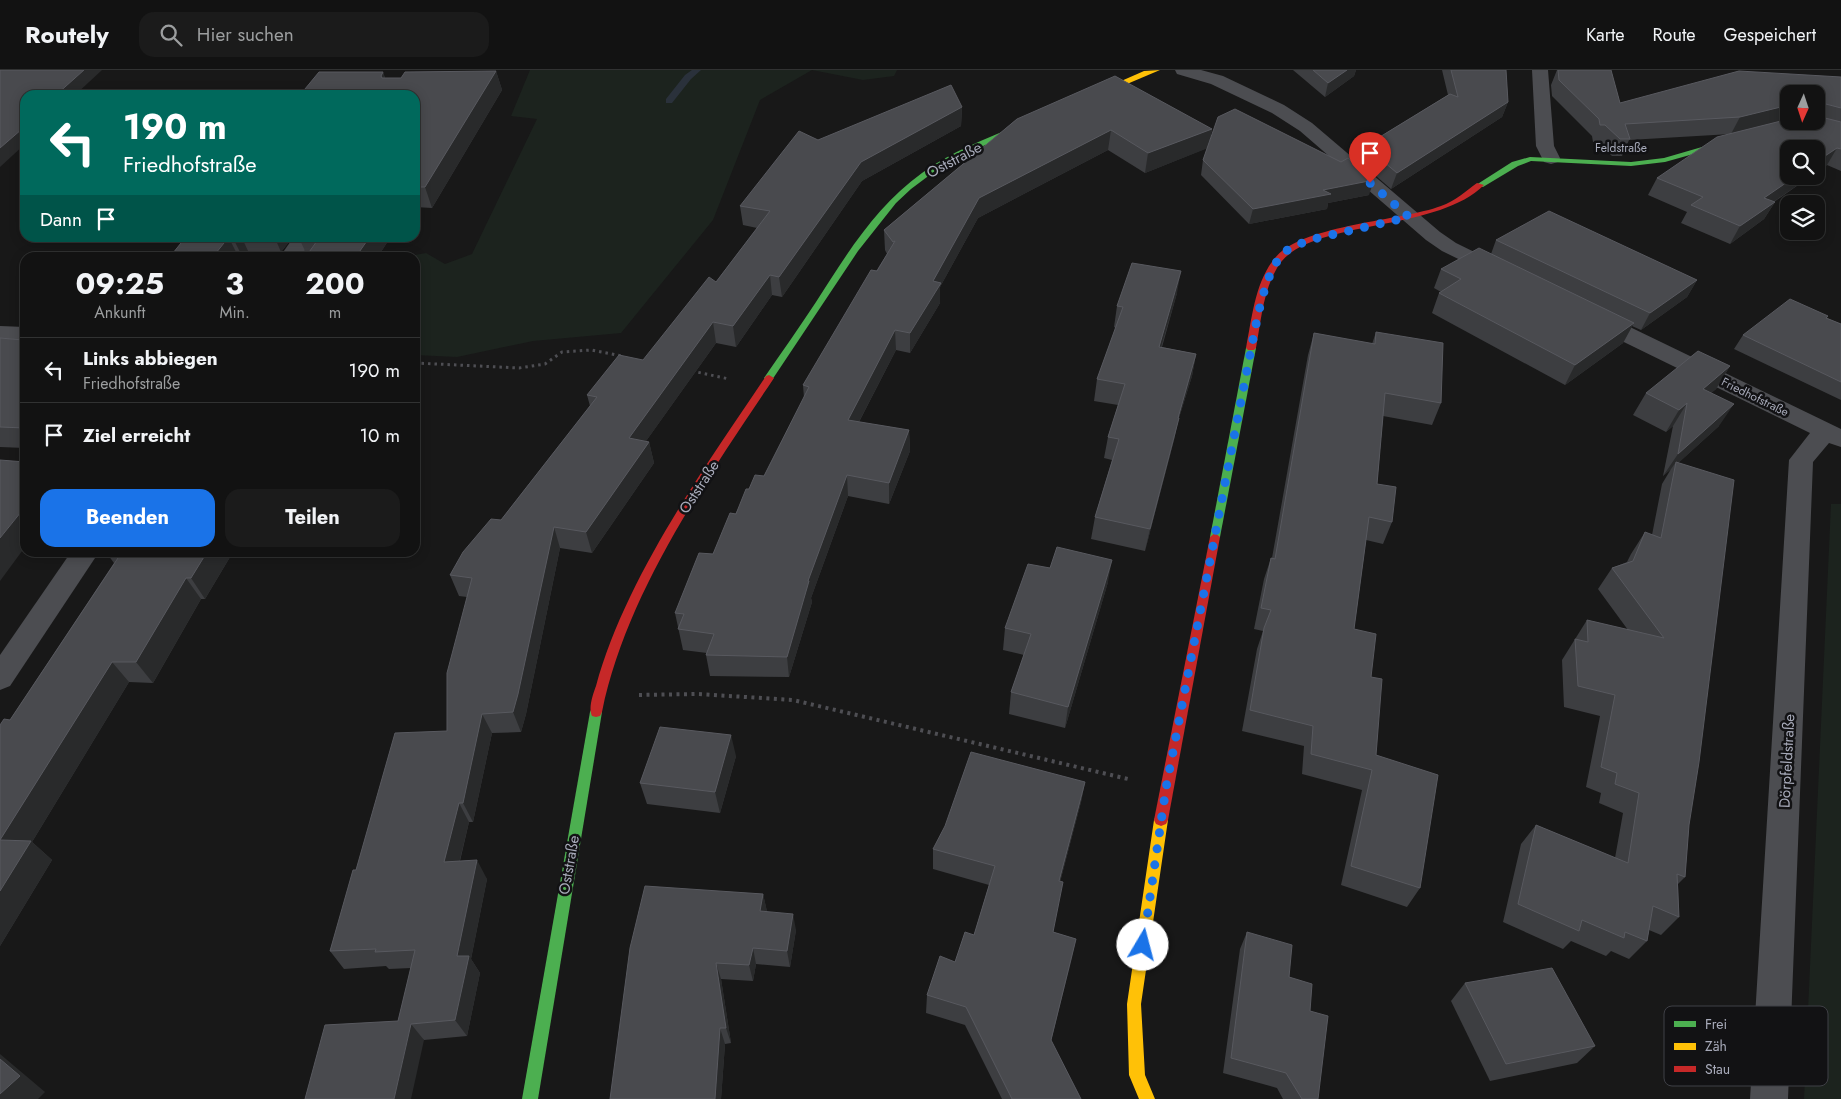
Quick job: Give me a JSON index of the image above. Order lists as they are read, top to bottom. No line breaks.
{"streets":{"street":["Feldstraße","Oststraße","Friedhofstraße","Dörpfeldstraße"]},"crossings":[["Friedhofstraße","Dörpfeldstraße"]],"legend":["Frei","Zäh","Stau"],"north":"bottom","page":{"header":"Routely","search":"Hier suchen","nav":["Karte","Route","Gespeichert"],"turn":["190 m","Friedhofstraße"],"then":"Dann","eta":["09:25","Ankunft","3","Min.","200","m"],"list":[{"name":"Links abbiegen","note":"Friedhofstraße","value":"190 m"},{"name":"Ziel erreicht","value":"10 m"}],"buttons":["Beenden","Teilen"]}}
